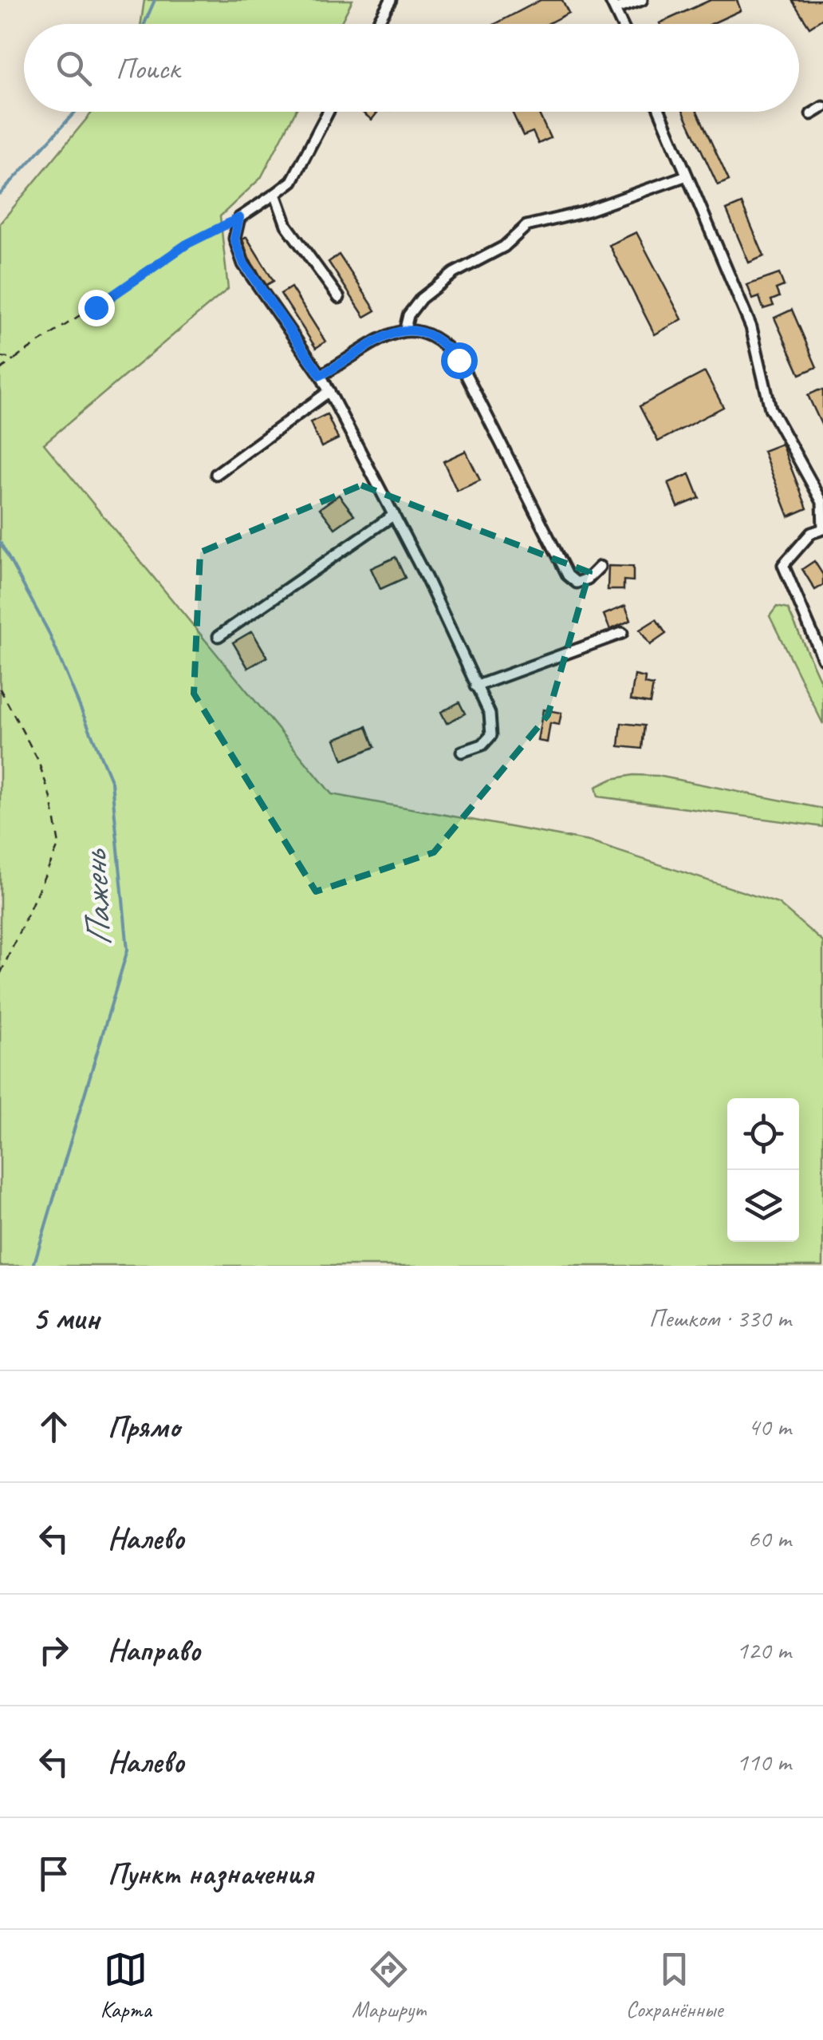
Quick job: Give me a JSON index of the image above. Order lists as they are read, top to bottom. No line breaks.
{"water":["Пажень"],"page":{"search":"Поиск","heading":["5 мин","Пешком · 330 m"],"list":[["Прямо","40 m"],["Налево","60 m"],["Направо","120 m"],["Налево","110 m"],"Пункт назначения"],"nav":["Карта","Маршрут","Сохранённые"]}}
